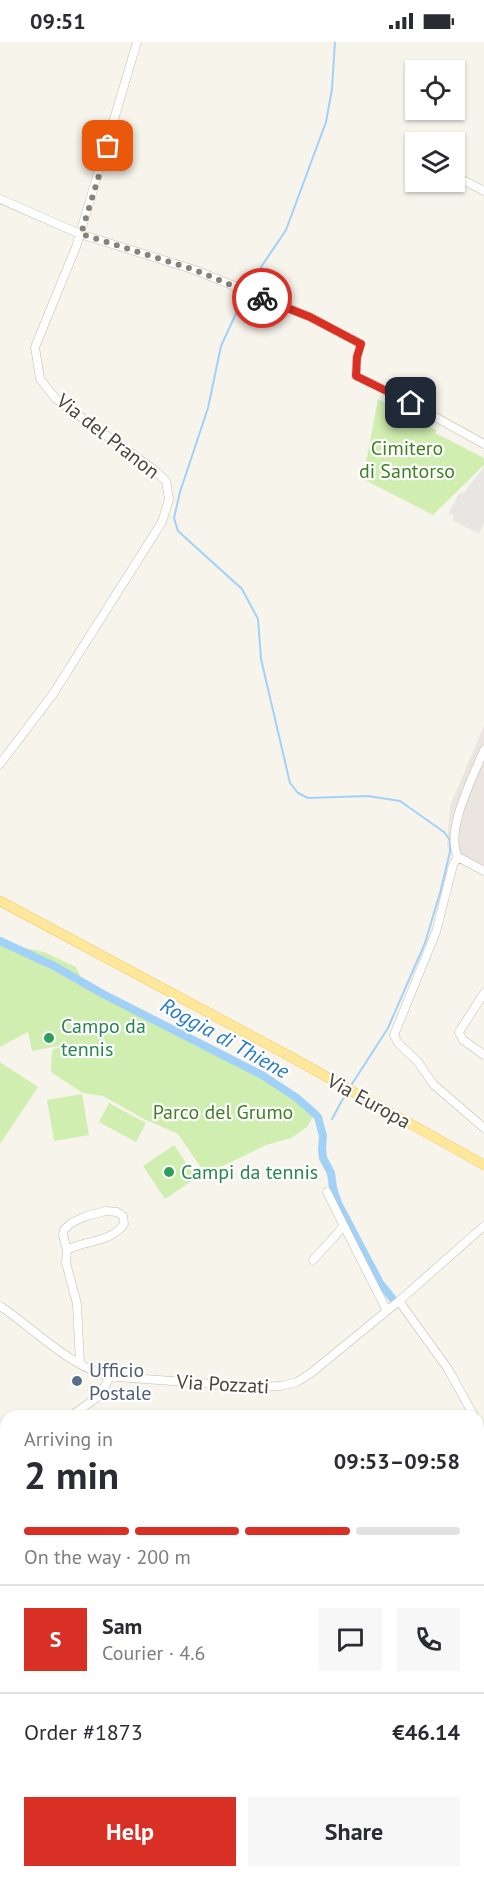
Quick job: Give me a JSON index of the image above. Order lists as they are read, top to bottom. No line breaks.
{"streets":{"main road":["Via Europa"],"street":["Via del Pranon","Via Pozzati"]},"water":["Roggia di Thiene"],"parks":["Cimitero di Santorso","Parco del Grumo"],"places":["Campo da tennis","Campi da tennis","Ufficio Postale"],"page":{"status":"09:51","heading":["2 min","Arriving in","09:53–09:58"],"panel":["Sam","Courier · 4.6","Order #1873","€46.14"],"bar":"On the way · 200 m","round":"S","buttons":["Help","Share"]}}
